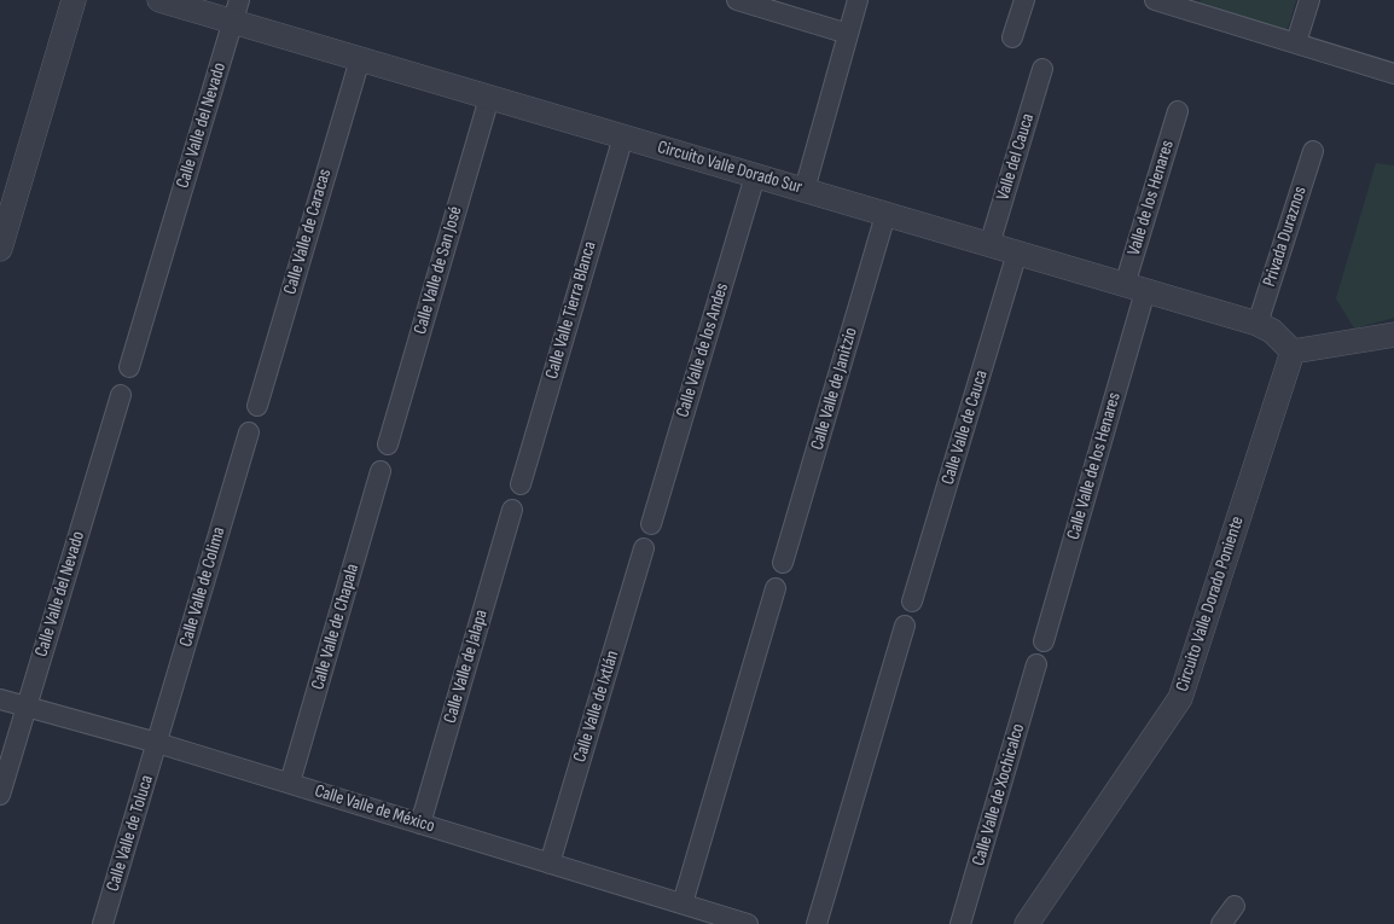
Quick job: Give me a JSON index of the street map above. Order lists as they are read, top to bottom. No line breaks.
{"streets":{"street":["Calle Valle del Nevado","Valle del Cauca","Circuito Valle Dorado Sur","Valle de los Henares","Calle Valle de Caracas","Privada Duraznos","Calle Valle de San José","Calle Valle Tierra Blanca","Calle Valle de los Andes","Calle Valle de Janitzio","Calle Valle de Cauca","Calle Valle de los Henares","Calle Valle de Colima","Circuito Valle Dorado Poniente","Calle Valle de Chapala","Calle Valle de Jalapa","Calle Valle de Ixtlán","Calle Valle de Xochicalco","Calle Valle de México","Calle Valle de Toluca"]},"crossings":[["Calle Valle del Nevado","Circuito Valle Dorado Sur"],["Calle Valle del Nevado","Calle Valle de México"],["Valle del Cauca","Circuito Valle Dorado Sur"],["Circuito Valle Dorado Sur","Valle de los Henares"],["Circuito Valle Dorado Sur","Calle Valle de Caracas"],["Circuito Valle Dorado Sur","Privada Duraznos"],["Circuito Valle Dorado Sur","Calle Valle de San José"],["Circuito Valle Dorado Sur","Calle Valle Tierra Blanca"],["Circuito Valle Dorado Sur","Calle Valle de los Andes"],["Circuito Valle Dorado Sur","Calle Valle de Janitzio"],["Circuito Valle Dorado Sur","Calle Valle de Cauca"],["Circuito Valle Dorado Sur","Calle Valle de los Henares"],["Circuito Valle Dorado Sur","Circuito Valle Dorado Poniente"],["Valle de los Henares","Calle Valle de los Henares"],["Calle Valle de Colima","Calle Valle de México"],["Calle Valle de Colima","Calle Valle de Toluca"],["Calle Valle de Chapala","Calle Valle de México"],["Calle Valle de Jalapa","Calle Valle de México"],["Calle Valle de Ixtlán","Calle Valle de México"],["Calle Valle de México","Calle Valle de Toluca"]]}
